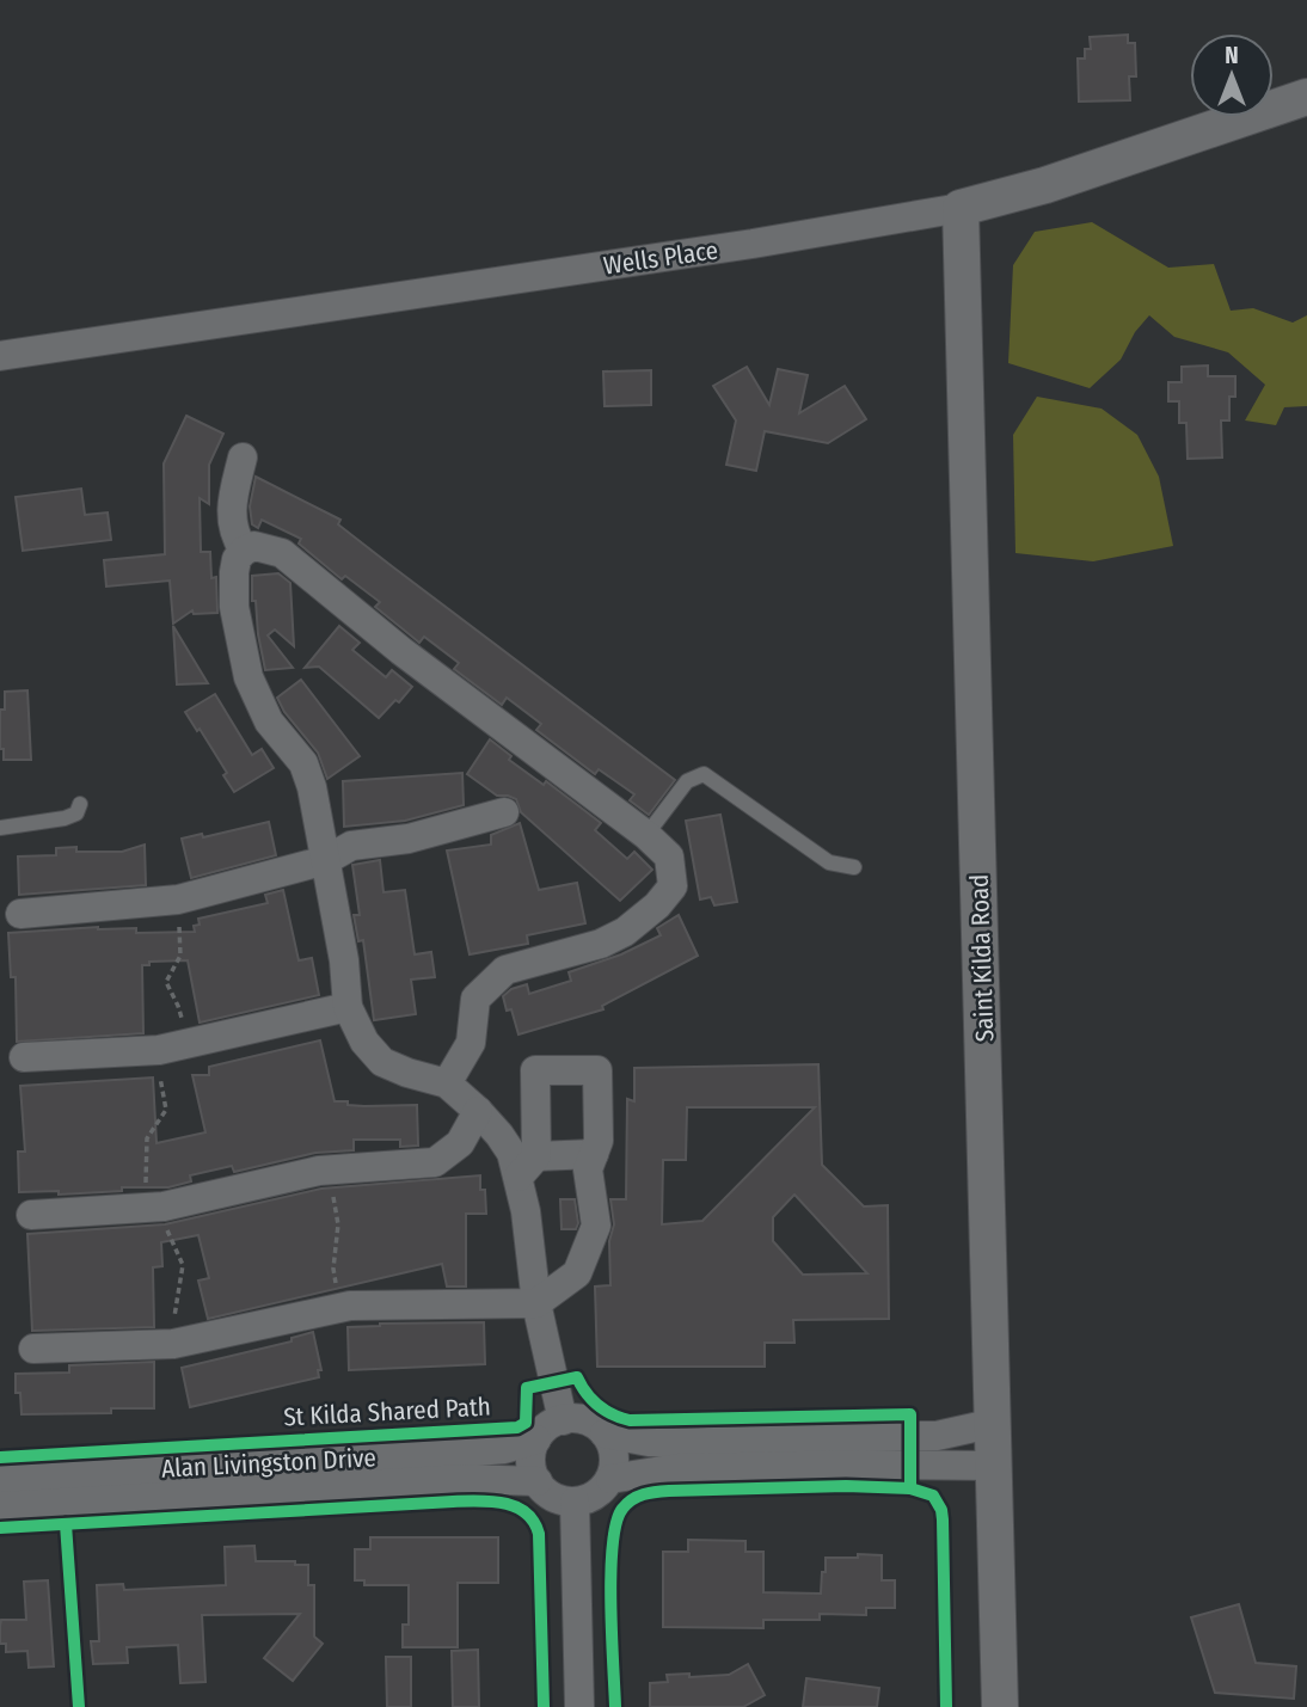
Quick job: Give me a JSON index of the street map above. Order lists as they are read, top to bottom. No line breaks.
{"streets":{"street":["Wells Place","Saint Kilda Road","Alan Livingston Drive"],"cycle path":["St Kilda Shared Path"]},"crossings":[["Wells Place","Saint Kilda Road"]],"north":"top"}
